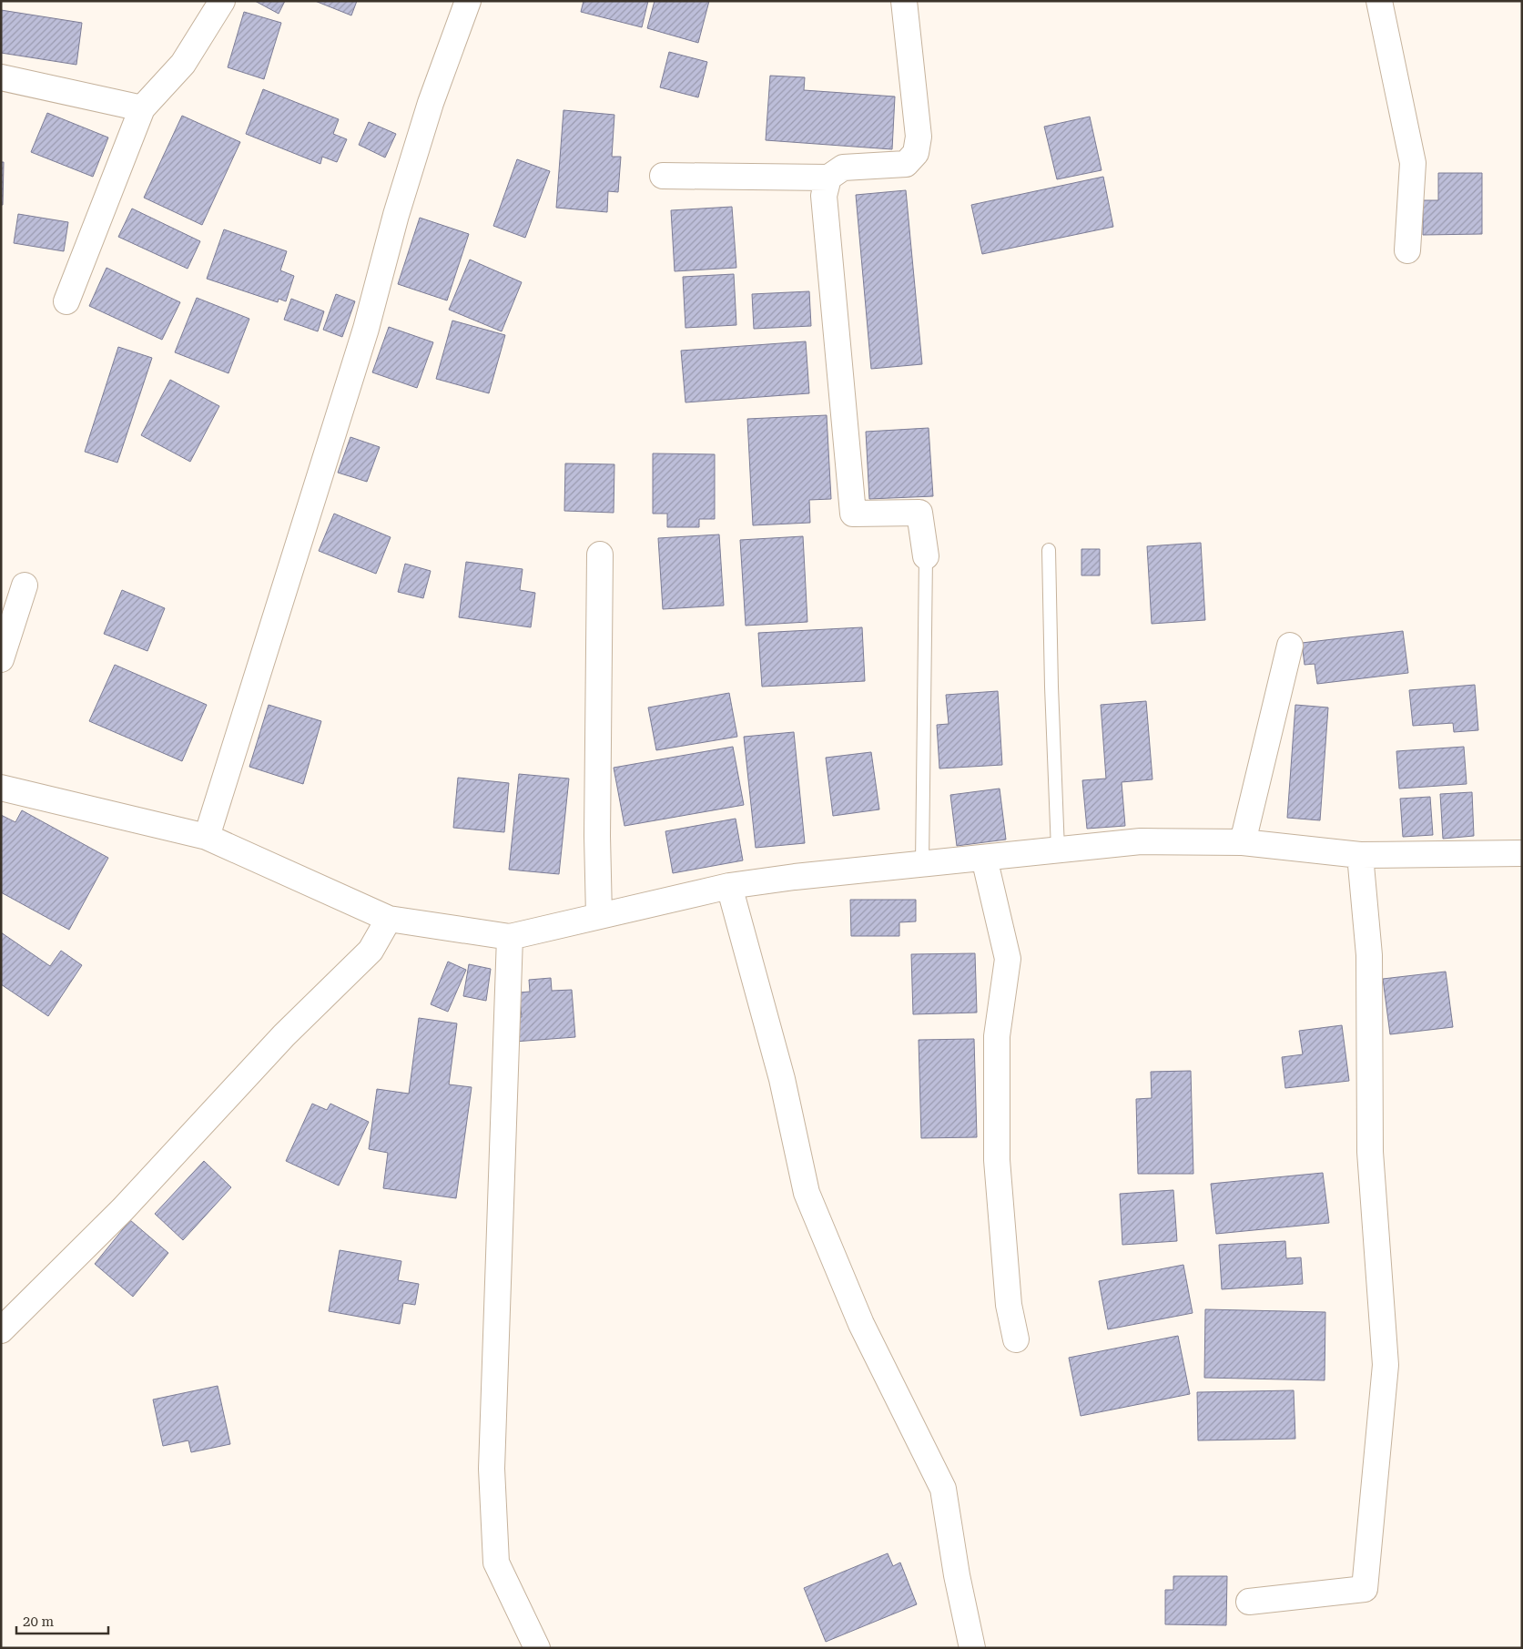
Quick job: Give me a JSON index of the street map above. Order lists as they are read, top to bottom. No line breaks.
{"scale_bar":"20 m"}
